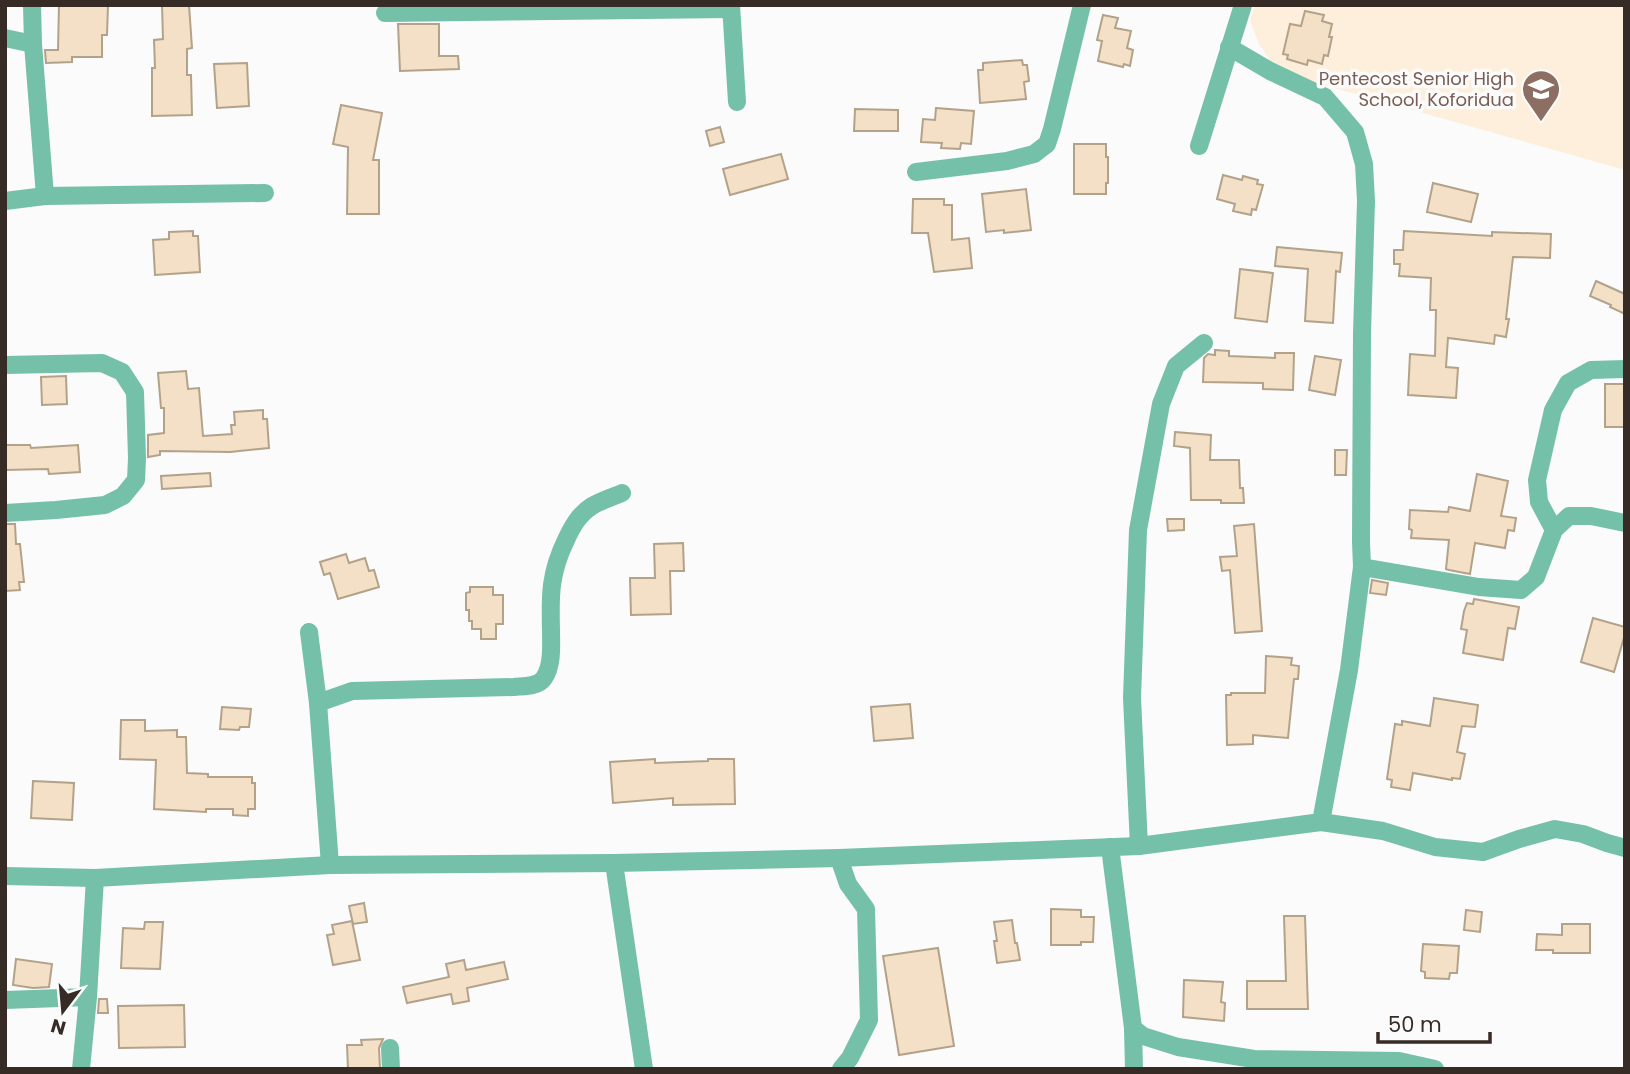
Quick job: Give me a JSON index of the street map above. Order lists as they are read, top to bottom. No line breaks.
{"places":{"school or university":["Pentecost Senior High School, Koforidua"]},"scale_bar":"50 m","north":"bottom"}
